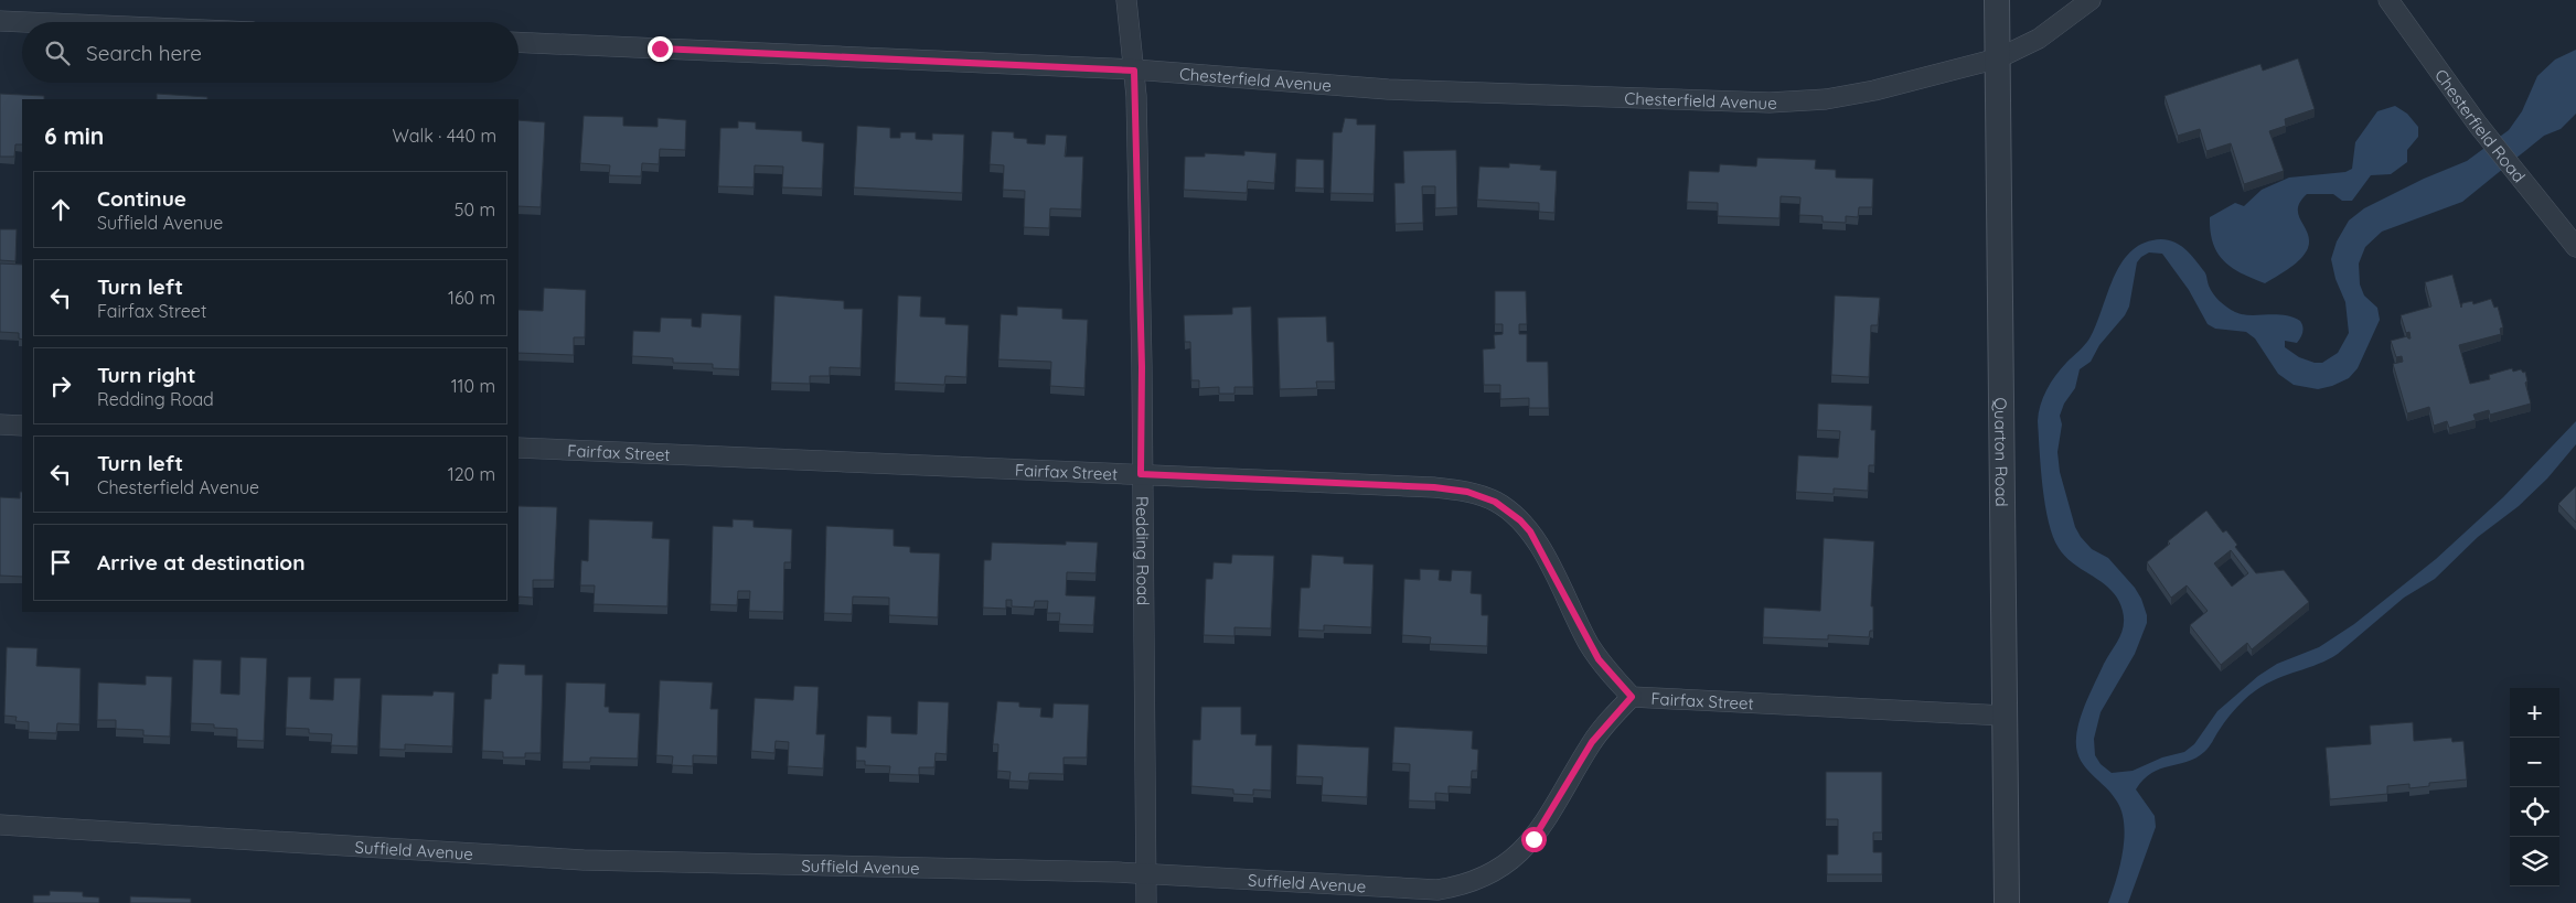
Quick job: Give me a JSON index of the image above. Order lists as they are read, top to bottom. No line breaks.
{"streets":{"street":["Chesterfield Avenue","Chesterfield Road","Quarton Road","Fairfax Street","Redding Road","Suffield Avenue"]},"crossings":[["Chesterfield Avenue","Quarton Road"],["Chesterfield Avenue","Redding Road"],["Quarton Road","Fairfax Street"],["Fairfax Street","Redding Road"],["Fairfax Street","Suffield Avenue"],["Redding Road","Suffield Avenue"]],"page":{"search":"Search here","heading":["6 min","Walk · 440 m"],"list":[["Continue","Suffield Avenue","50 m"],["Turn left","Fairfax Street","160 m"],["Turn right","Redding Road","110 m"],["Turn left","Chesterfield Avenue","120 m"],"Arrive at destination"],"map_buttons":["+","−"]}}
